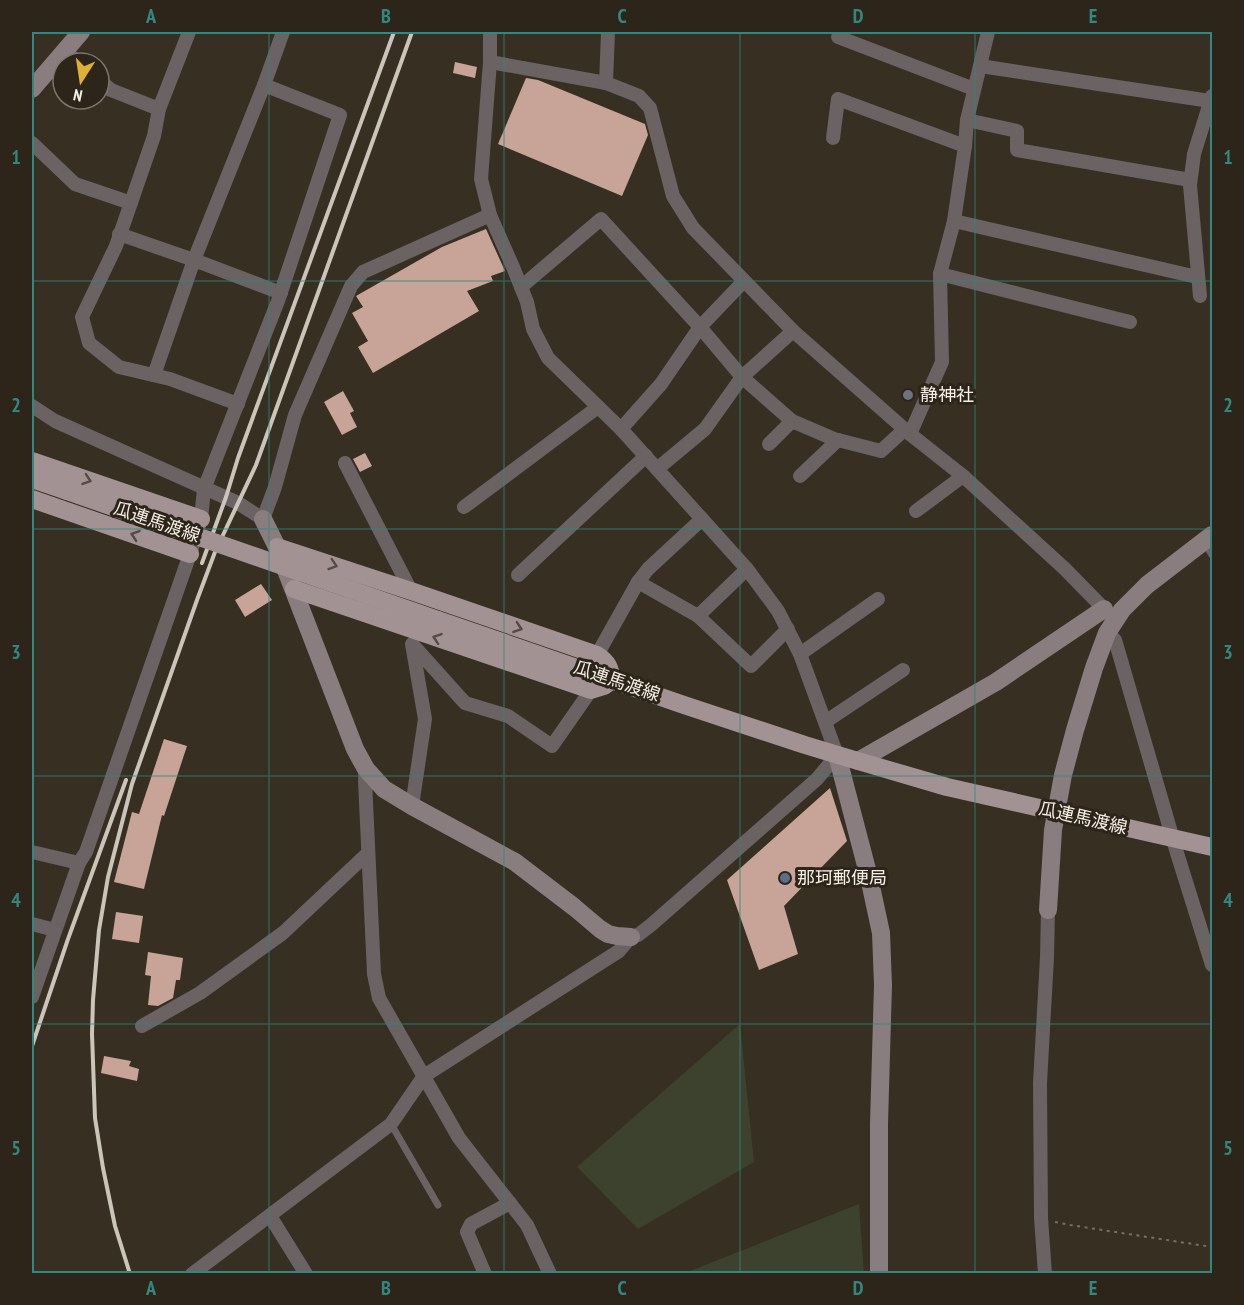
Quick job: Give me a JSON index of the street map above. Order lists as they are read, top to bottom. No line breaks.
{"streets":{"main road":["瓜連馬渡線"]},"places":["静神社","那珂郵便局"],"north":"bottom","grid":{"columns":["A","B","C","D","E"],"rows":["1","2","3","4","5"]}}
